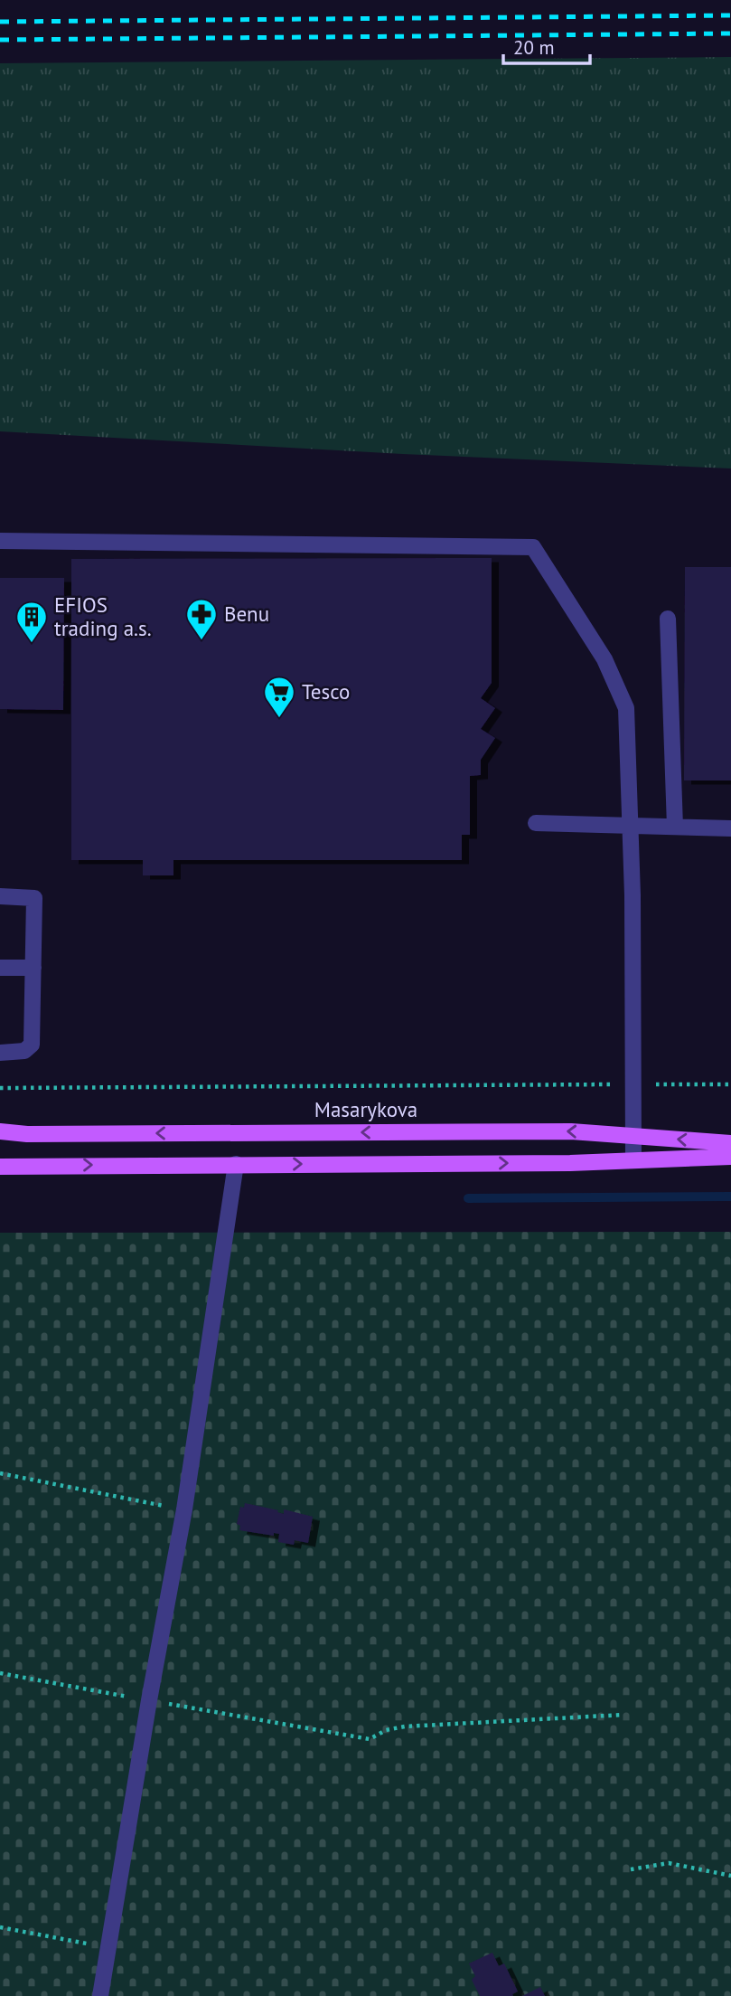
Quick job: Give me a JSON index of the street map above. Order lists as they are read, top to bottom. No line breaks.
{"streets":{"main road":["Masarykova"]},"places":{"pharmacy":["Benu"],"building":["EFIOS trading a.s."],"supermarket":["Tesco"]},"scale_bar":"20 m"}
